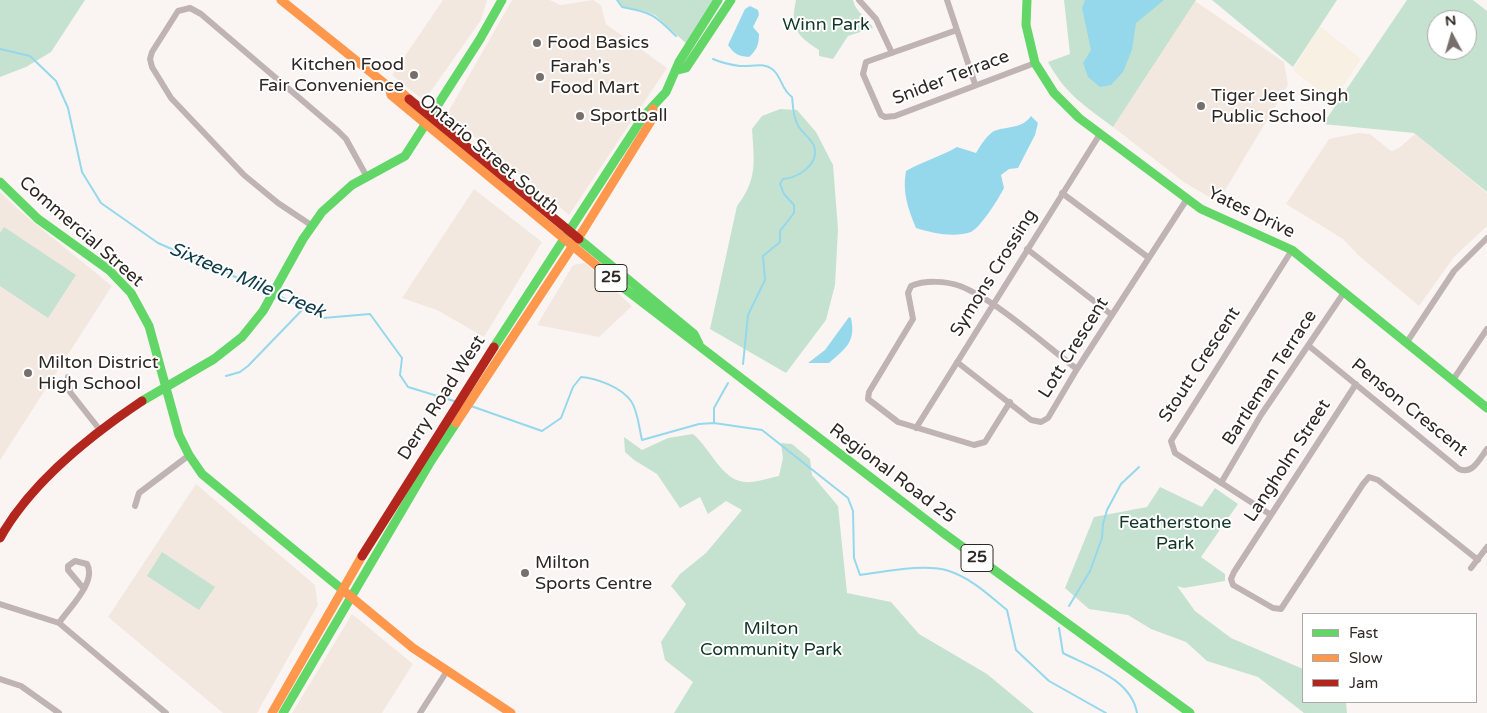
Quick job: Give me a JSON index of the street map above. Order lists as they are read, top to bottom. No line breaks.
{"streets":{"main road":["Ontario Street South","Yates Drive","Commercial Street","25","Derry Road West","Regional Road 25"],"street":["Snider Terrace","Symons Crossing","Lott Crescent","Stoutt Crescent","Bartleman Terrace","Penson Crescent","Langholm Street"]},"crossings":[["Snider Terrace","Yates Drive"],["Ontario Street South","Derry Road West"],["Ontario Street South","Regional Road 25"],["Yates Drive","Symons Crossing"],["Yates Drive","Lott Crescent"],["Yates Drive","Stoutt Crescent"],["Yates Drive","Bartleman Terrace"],["Commercial Street","Derry Road West"],["Symons Crossing","Lott Crescent"],["Stoutt Crescent","Bartleman Terrace"],["Stoutt Crescent","Langholm Street"],["Bartleman Terrace","Penson Crescent"],["Derry Road West","Regional Road 25"],["Penson Crescent","Langholm Street"]],"water":["Sixteen Mile Creek"],"parks":["Winn Park","Featherstone Park","Milton Community Park"],"places":["Food Basics","Kitchen Food Fair Convenience","Farah's Food Mart","Tiger Jeet Singh Public School","Sportball","Milton District High School","Milton Sports Centre"],"legend":["Fast","Slow","Jam"],"north":"top"}
